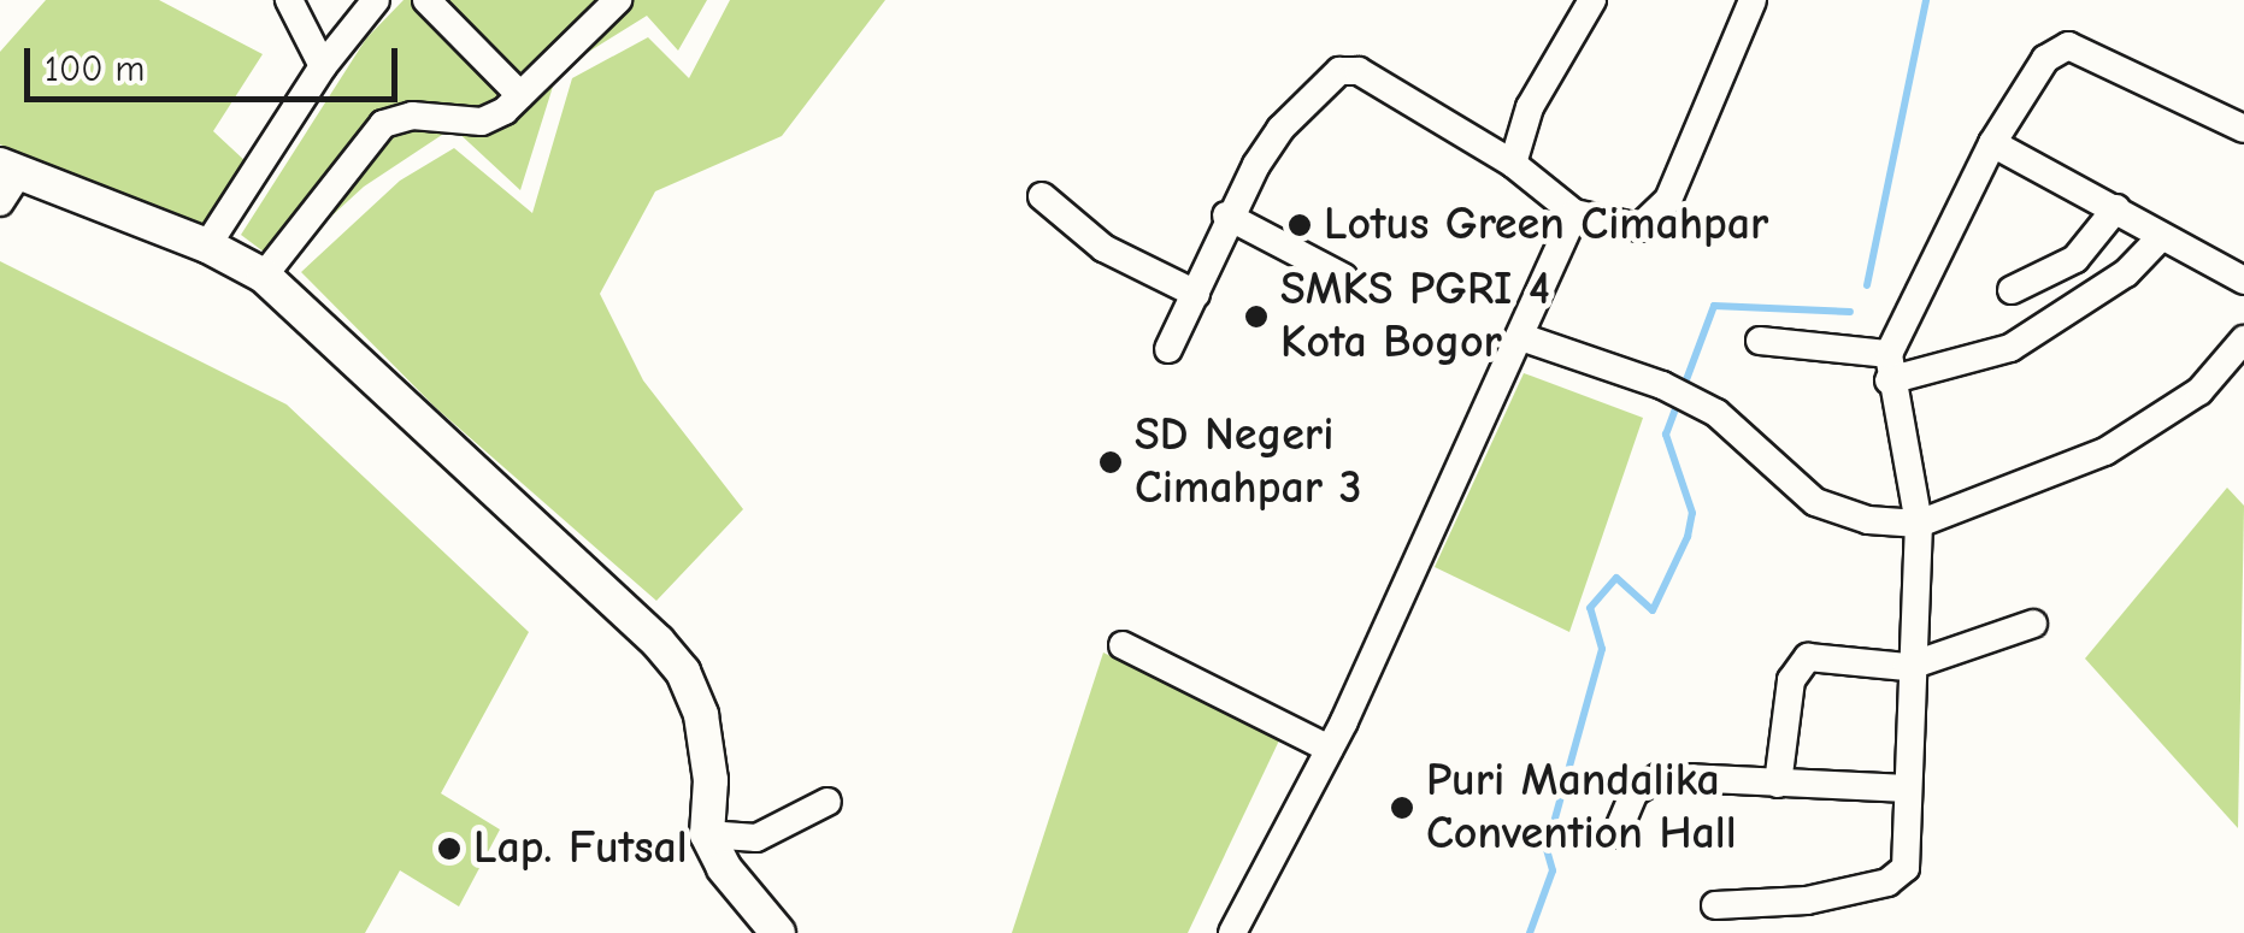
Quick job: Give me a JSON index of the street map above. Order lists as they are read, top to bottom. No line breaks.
{"places":["Lotus Green Cimahpar","SMKS PGRI 4 Kota Bogor","SD Negeri Cimahpar 3","Puri Mandalika Convention Hall","Lap. Futsal"],"scale_bar":"100 m"}
